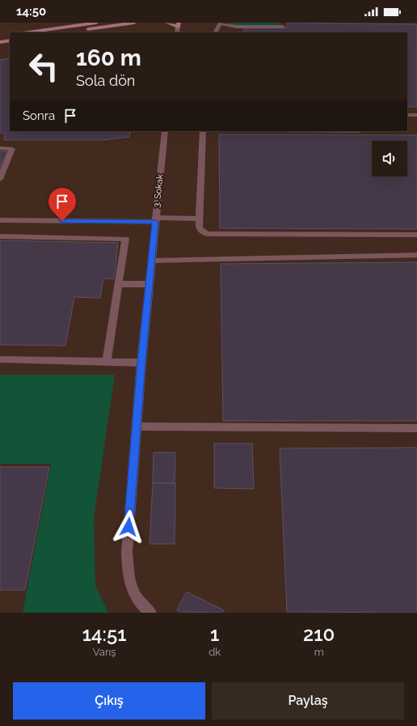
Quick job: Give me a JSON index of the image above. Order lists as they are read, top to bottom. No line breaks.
{"streets":{"street":["3. Sokak"]},"page":{"status":"14:50","turn":["160 m","Sola dön"],"then":"Sonra","eta":["14:51","Varış","1","dk","210","m"],"buttons":["Çıkış","Paylaş"]}}
